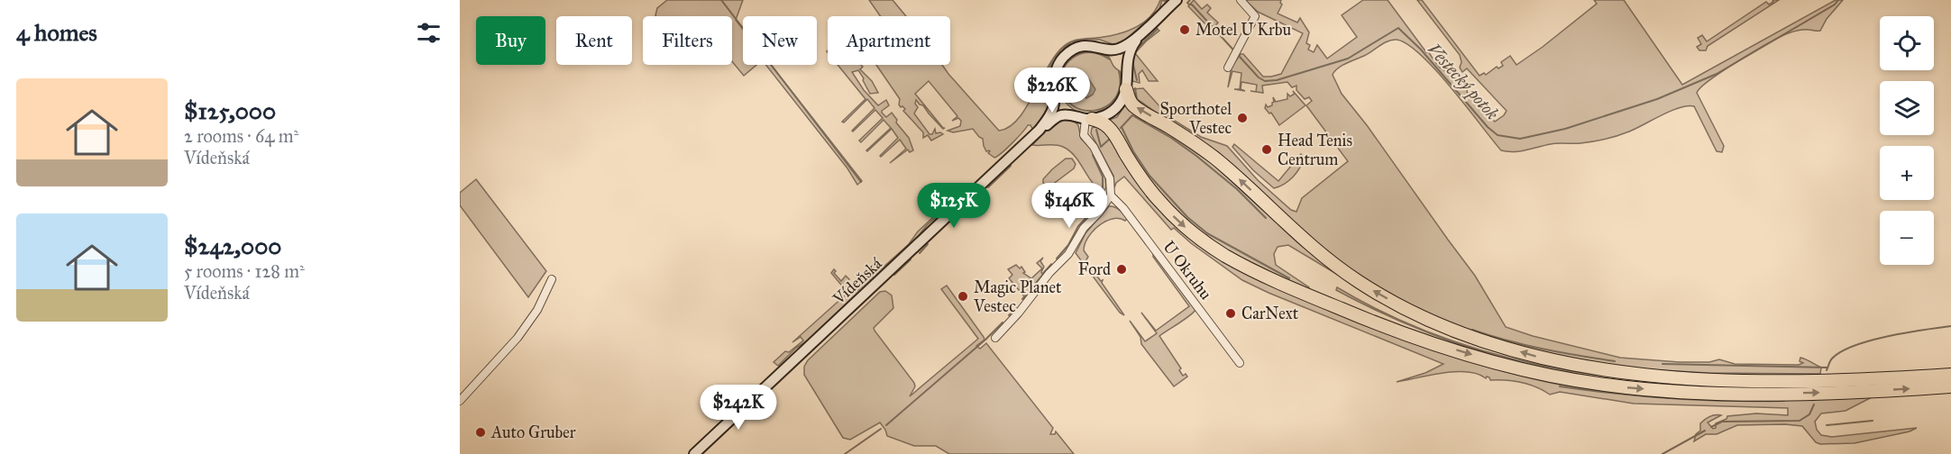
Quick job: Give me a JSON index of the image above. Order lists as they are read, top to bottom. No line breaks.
{"streets":{"main road":["Vídeňská"],"street":["U Okruhu"]},"water":["Vestecký potok"],"places":["Motel U Krbu","Sporthotel Vestec","Head Tenis Centrum","Ford","Magic Planet Vestec","CarNext","Auto Gruber"],"page":{"heading":"4 homes","map_buttons":["+","−"],"chip":["Buy","Rent","Filters","New","Apartment"],"list":[{"name":"$125,000","note":"2 rooms · 64 m² · Vídeňská"},{"name":"$242,000","note":"5 rooms · 128 m² · Vídeňská"}],"price":["$226K","$125K","$146K","$242K"]}}
